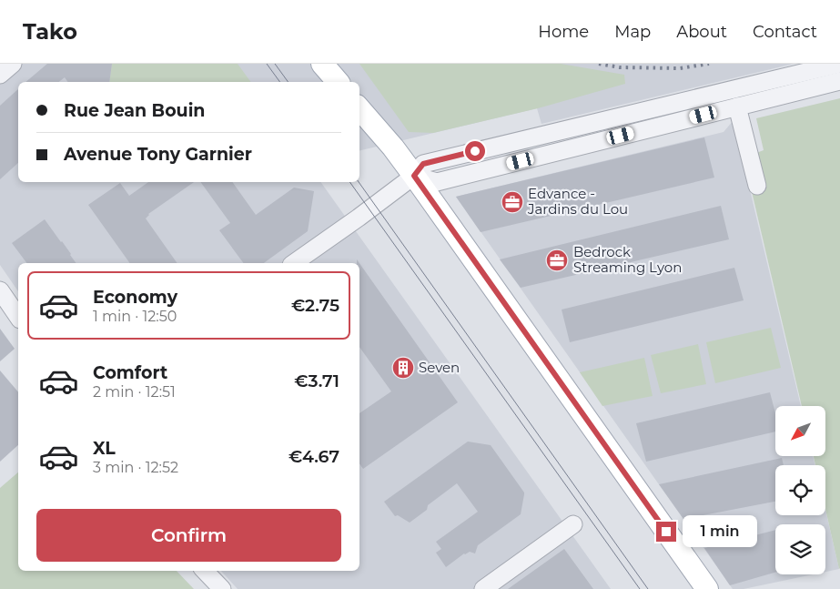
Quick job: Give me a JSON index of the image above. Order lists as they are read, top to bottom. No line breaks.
{"places":{"office":["Edvance - Jardins du Lou","Bedrock Streaming Lyon"],"building":["Seven"]},"north":"bottom left","page":{"header":"Tako","nav":["Home","Map","About","Contact"],"banner":["Rue Jean Bouin","Avenue Tony Garnier"],"list":[{"name":"Economy","note":"1 min · 12:50","value":"€2.75"},{"name":"Comfort","note":"2 min · 12:51","value":"€3.71"},{"name":"XL","note":"3 min · 12:52","value":"€4.67"}],"buttons":"Confirm","bubble":"1 min"}}
